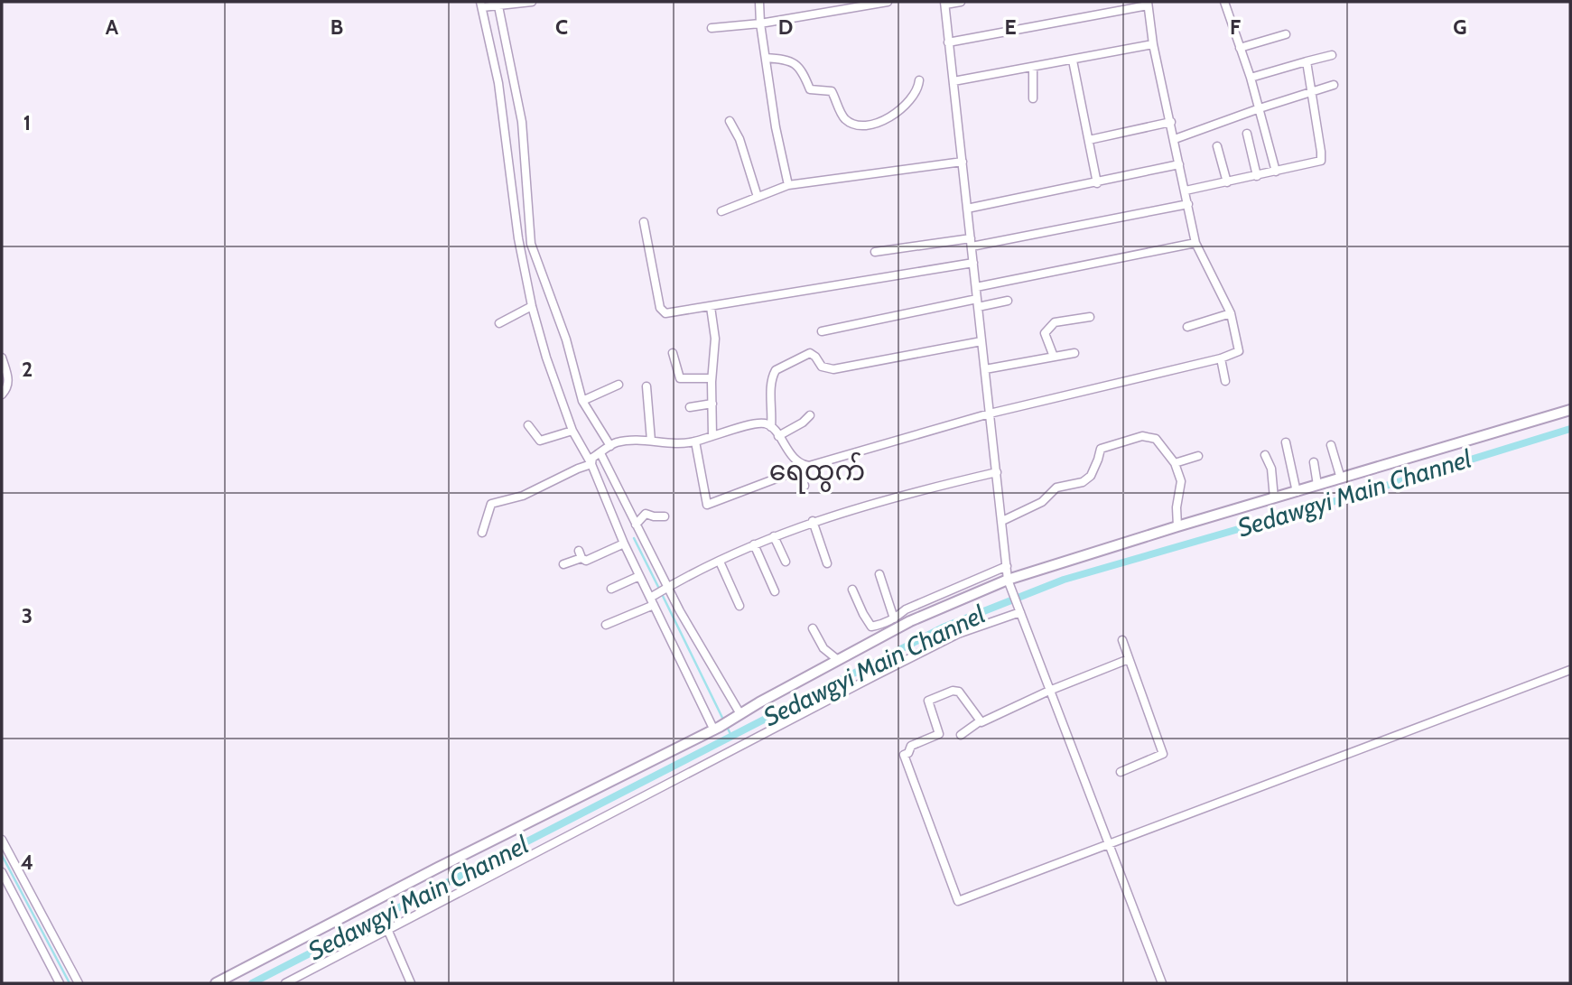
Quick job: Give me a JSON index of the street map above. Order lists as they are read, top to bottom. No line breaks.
{"districts":["ရေထွက်"],"water":["Sedawgyi Main Channel"],"grid":{"columns":["A","B","C","D","E","F","G"],"rows":["1","2","3","4"]}}
